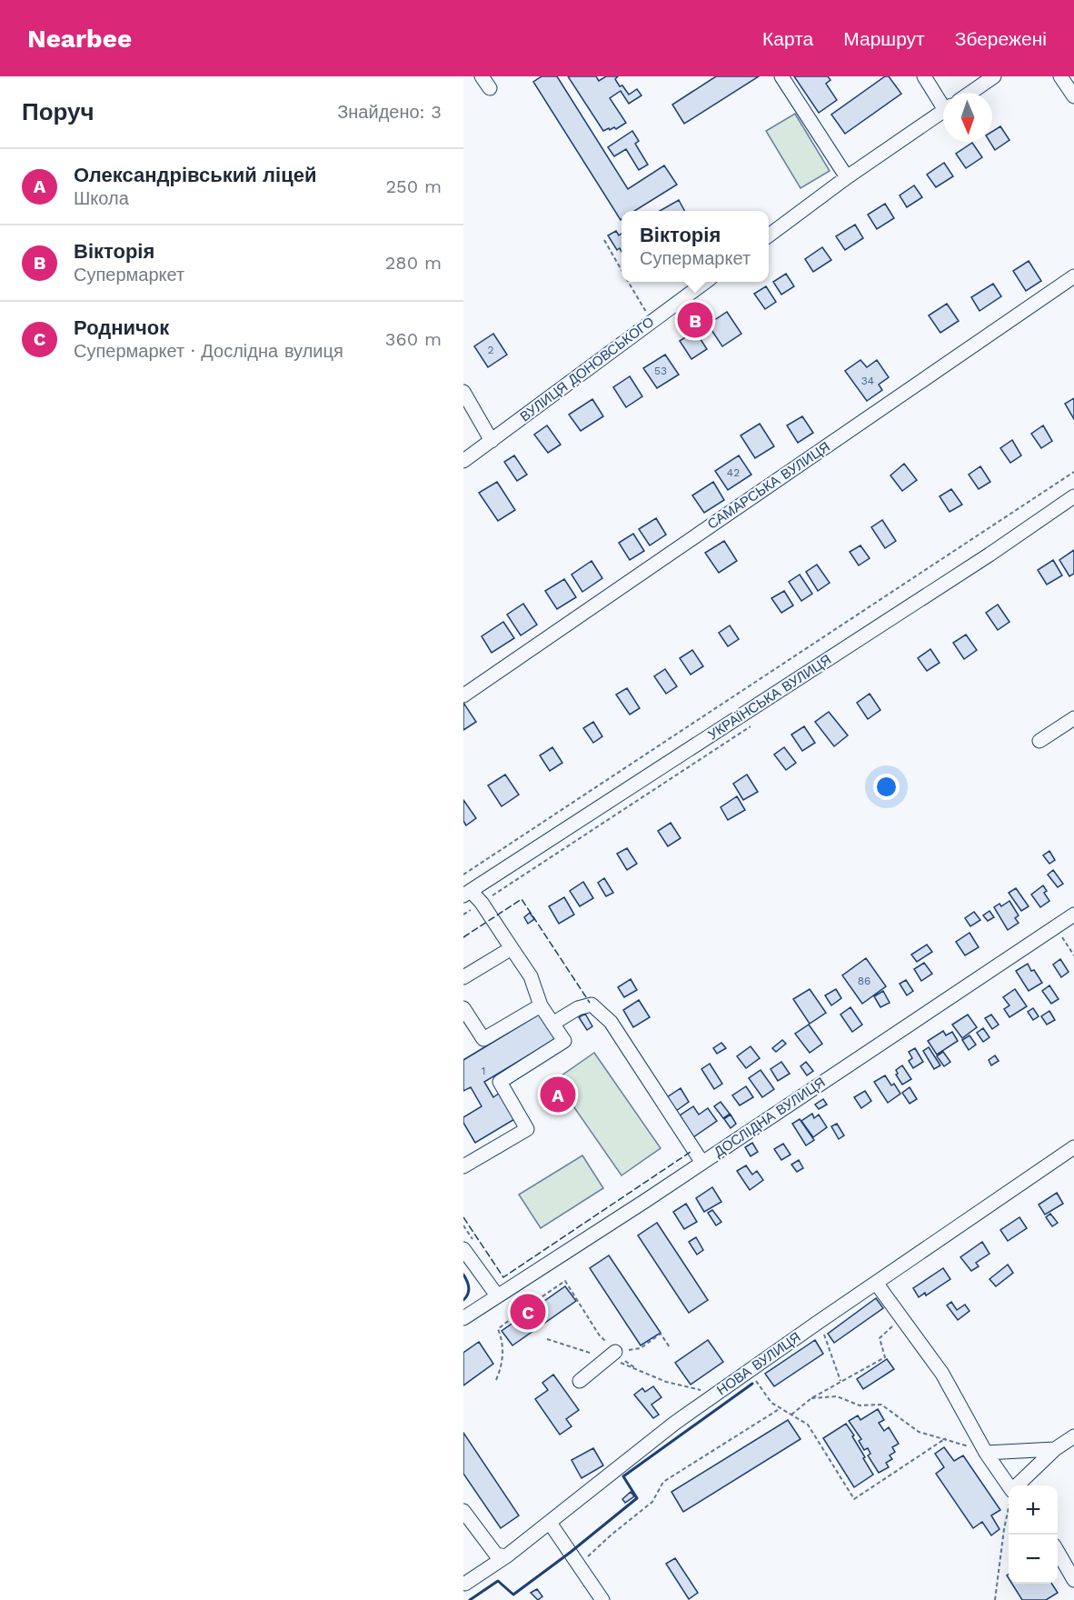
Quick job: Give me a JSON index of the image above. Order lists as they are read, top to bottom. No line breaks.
{"streets":{"street":["ВУЛИЦЯ ДОНОВСЬКОГО","САМАРСЬКА ВУЛИЦЯ","УКРАЇНСЬКА ВУЛИЦЯ","ДОСЛІДНА ВУЛИЦЯ","НОВА ВУЛИЦЯ"]},"house_numbers":["2","53","34","42","86","1"],"north":"bottom","page":{"header":"Nearbee","nav":["Карта","Маршрут","Збережені"],"heading":["Поруч","Знайдено: 3"],"list":[{"mark":"A","name":"Олександрівський ліцей","note":"Школа","value":"250 m"},{"mark":"B","name":"Вікторія","note":"Супермаркет","value":"280 m"},{"mark":"C","name":"Родничок","note":"Супермаркет · Дослідна вулиця","value":"360 m"}],"popup":["Вікторія","Супермаркет"],"pins":["B","A","C"],"map_buttons":["+","−"]}}
